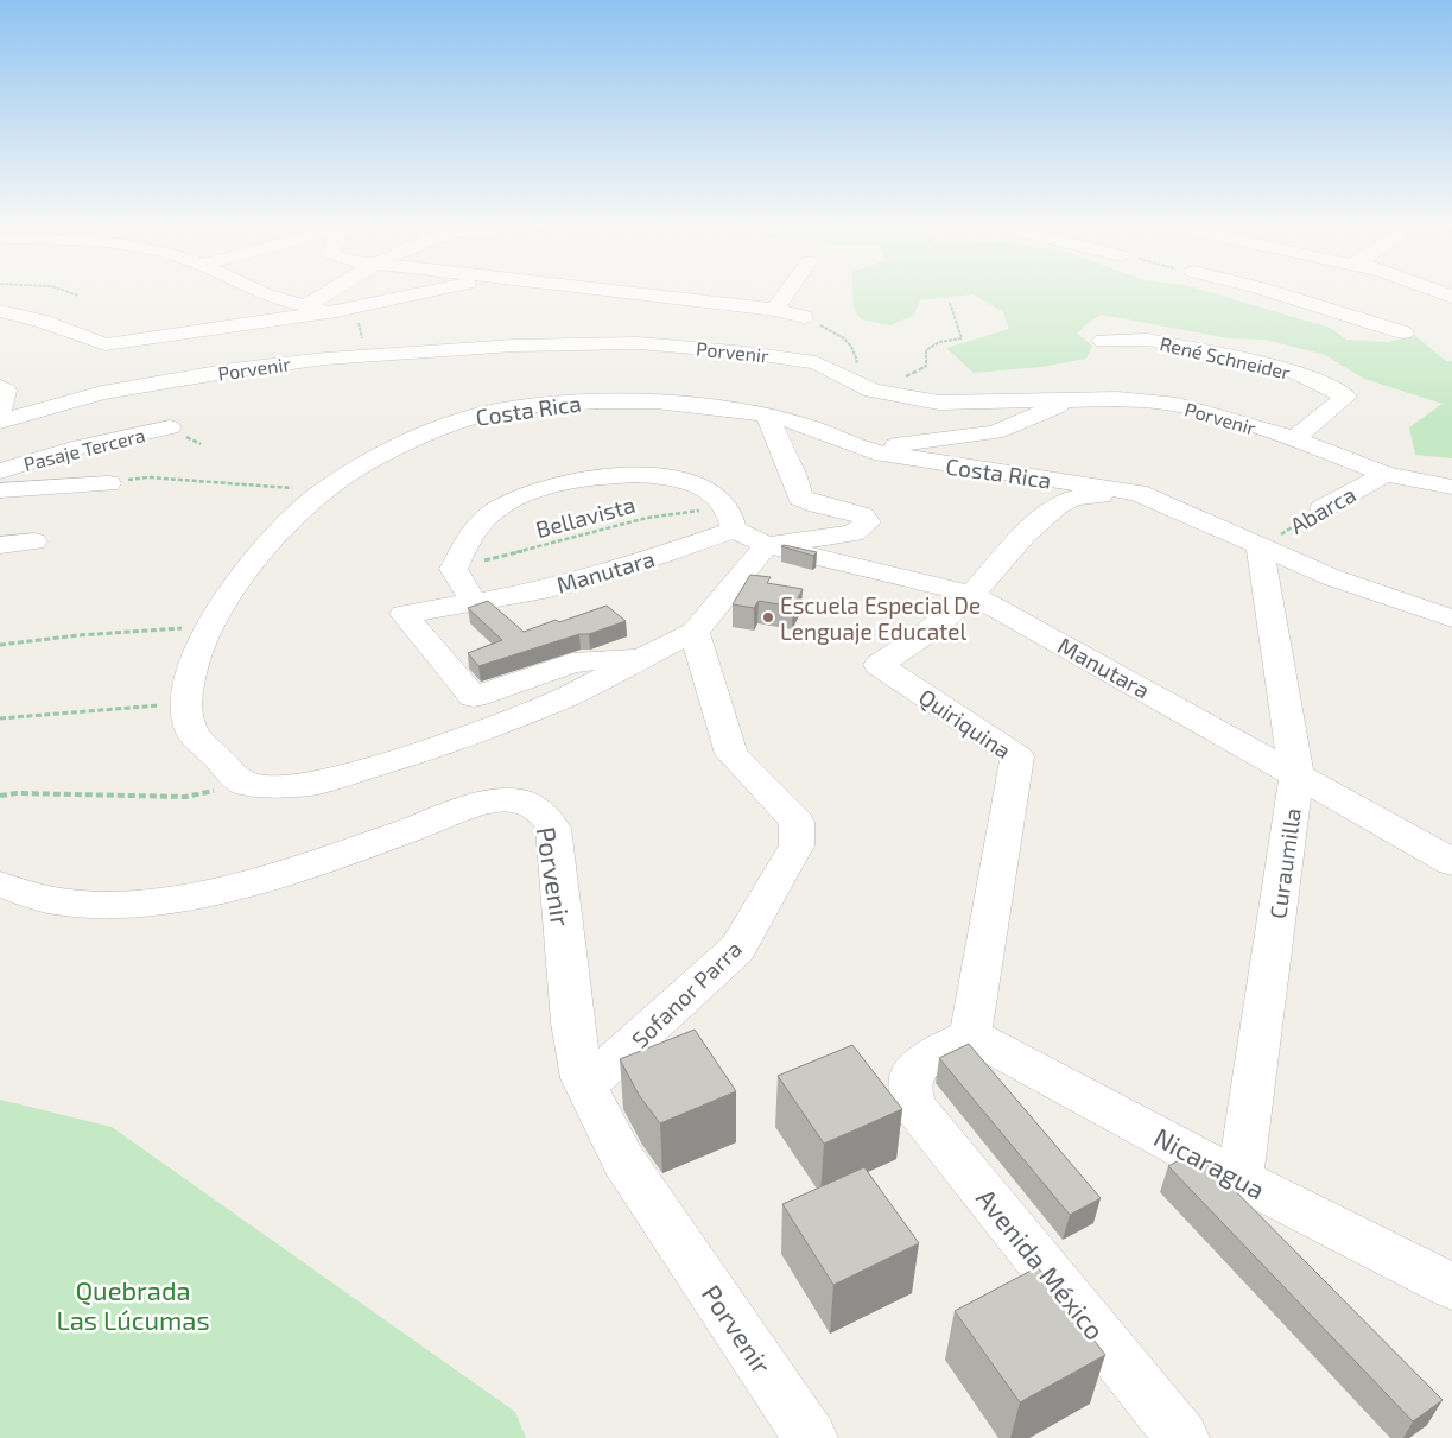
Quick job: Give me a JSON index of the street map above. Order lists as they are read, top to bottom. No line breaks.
{"streets":{"street":["Porvenir","René Schneider","Costa Rica","Pasaje Tercera","Abarca","Manutara","Quiriquina","Curaumilla","Sofanor Parra","Nicaragua","Avenida México"],"path":["Bellavista"]},"crossings":[["Porvenir","René Schneider"],["Porvenir","Abarca"],["Porvenir","Sofanor Parra"],["Costa Rica","Abarca"],["Costa Rica","Manutara"],["Costa Rica","Quiriquina"],["Costa Rica","Curaumilla"],["Costa Rica","Sofanor Parra"],["Abarca","Curaumilla"],["Bellavista","Manutara"],["Manutara","Quiriquina"],["Manutara","Curaumilla"],["Quiriquina","Nicaragua"],["Quiriquina","Avenida México"],["Curaumilla","Nicaragua"],["Nicaragua","Avenida México"]],"parks":["Quebrada Las Lúcumas"],"places":["Escuela Especial De Lenguaje Educatel"]}
